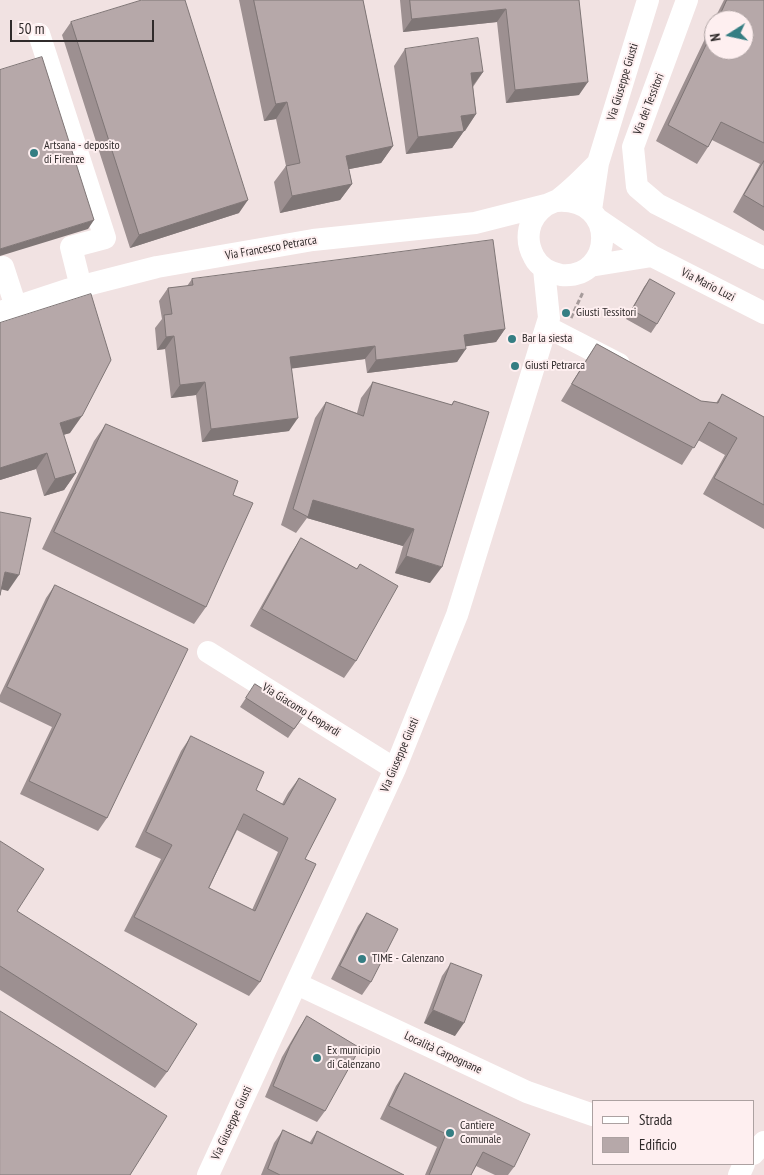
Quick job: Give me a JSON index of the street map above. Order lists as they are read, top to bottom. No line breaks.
{"streets":{"street":["Via Giuseppe Giusti","Via dei Tessitori","Via Francesco Petrarca","Via Mario Luzi","Via Giacomo Leopardi","Località Carpognane"]},"crossings":[["Via Giuseppe Giusti","Via Francesco Petrarca"],["Via Giuseppe Giusti","Via Mario Luzi"],["Via Giuseppe Giusti","Via Giacomo Leopardi"],["Via Giuseppe Giusti","Località Carpognane"],["Via Francesco Petrarca","Via Mario Luzi"]],"places":["Artsana - deposito di Firenze","Giusti Tessitori","Bar la siesta","Giusti Petrarca","TIME - Calenzano","Ex municipio di Calenzano","Cantiere Comunale"],"legend":["Strada","Edificio"],"scale_bar":"50 m","north":"left"}
